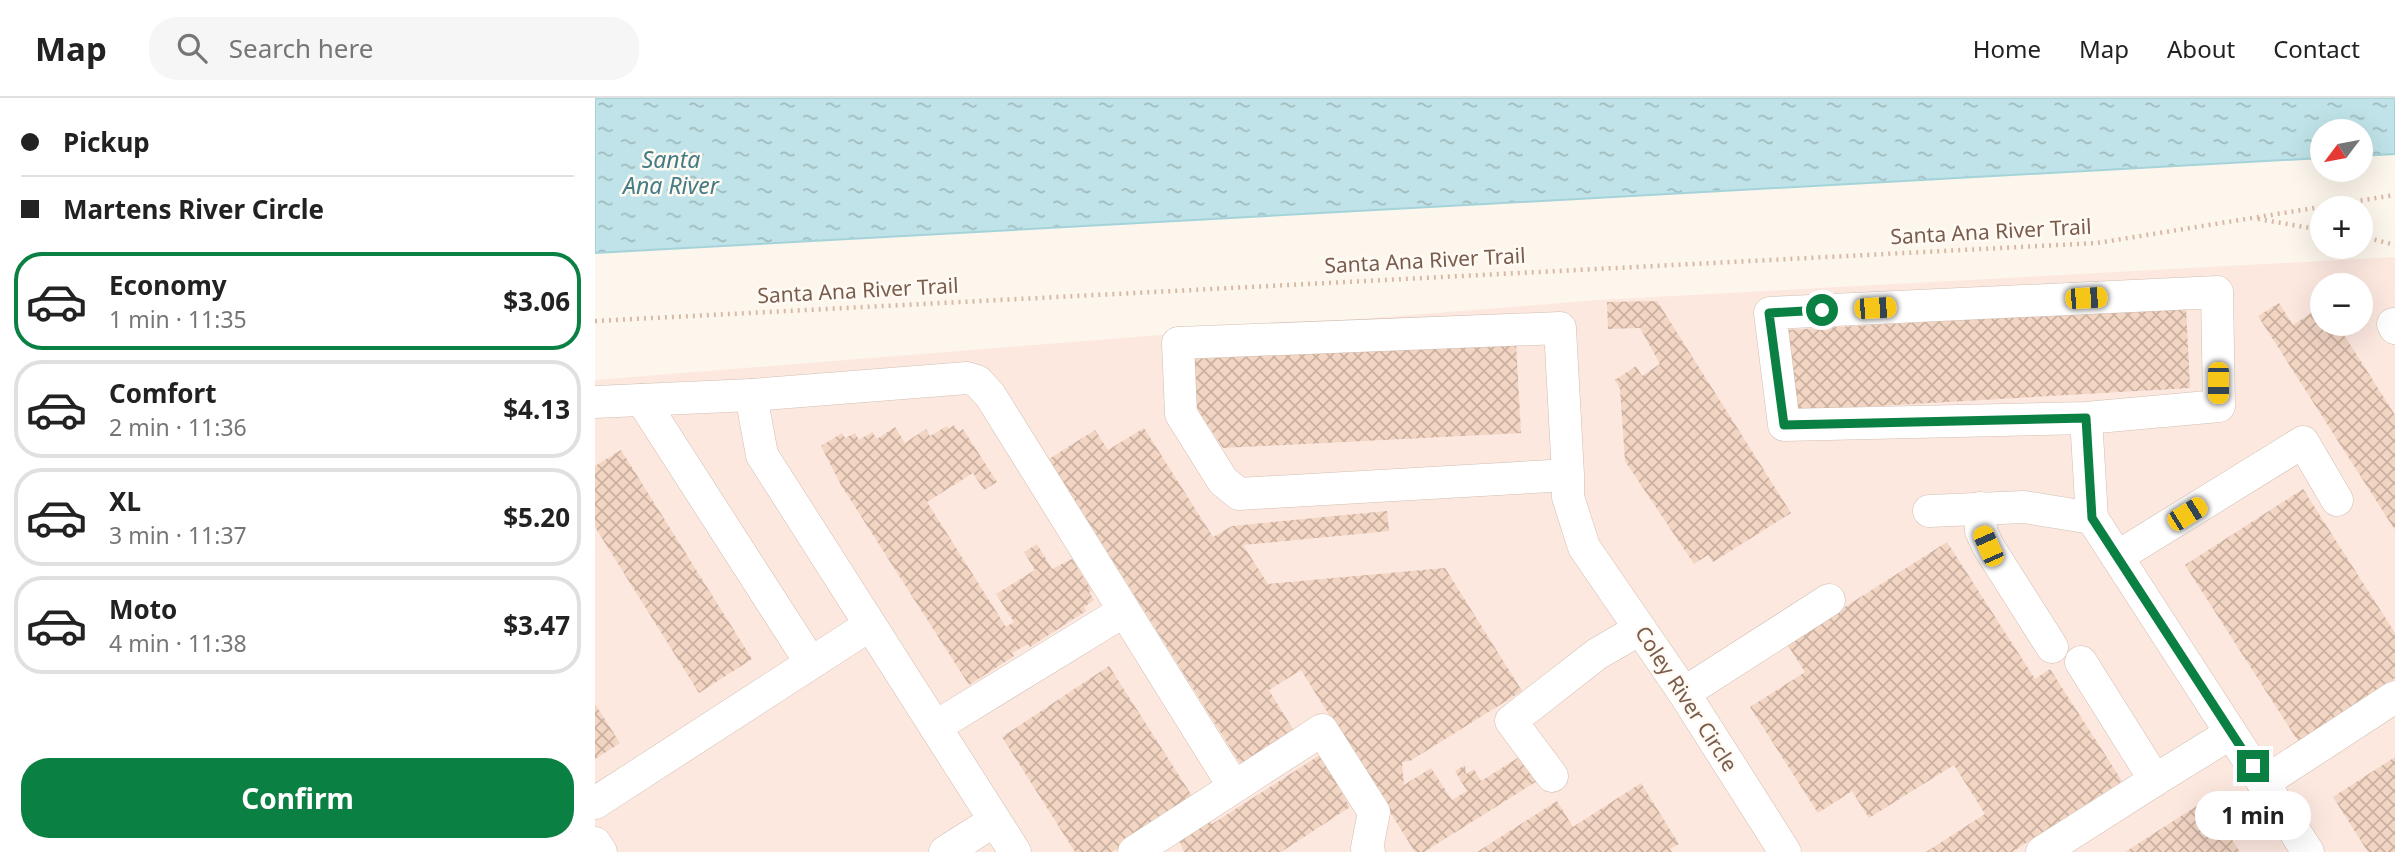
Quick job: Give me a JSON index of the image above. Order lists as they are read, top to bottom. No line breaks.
{"streets":{"street":["Coley River Circle"],"path":["Santa Ana River Trail"]},"water":["Santa Ana River"],"north":"bottom left","page":{"header":"Map","search":"Search here","nav":["Home","Map","About","Contact"],"banner":["Pickup","Martens River Circle"],"map_buttons":["+","−"],"list":[{"name":"Economy","note":"1 min · 11:35","value":"$3.06"},{"name":"Comfort","note":"2 min · 11:36","value":"$4.13"},{"name":"XL","note":"3 min · 11:37","value":"$5.20"},{"name":"Moto","note":"4 min · 11:38","value":"$3.47"}],"buttons":"Confirm","bubble":"1 min"}}
